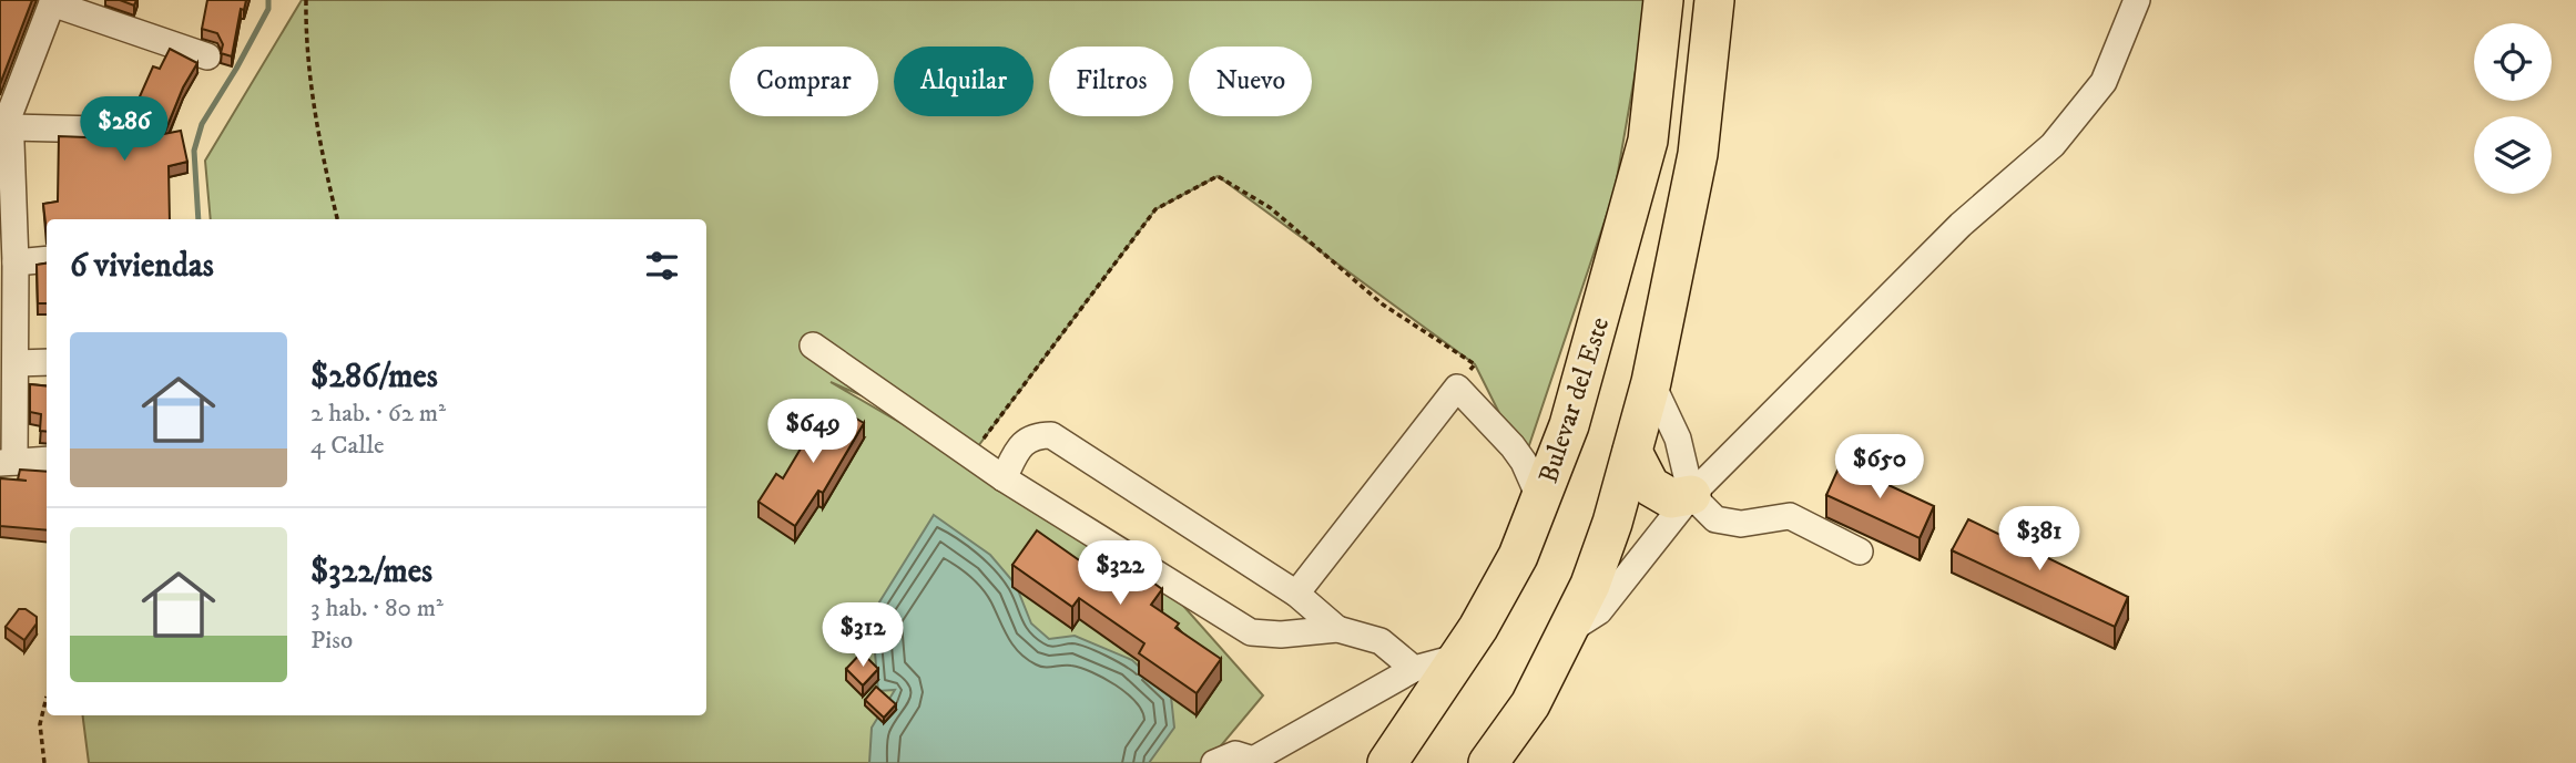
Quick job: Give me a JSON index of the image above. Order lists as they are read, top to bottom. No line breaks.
{"streets":{"highway":["Bulevar del Este"]},"page":{"chip":["Comprar","Alquilar","Filtros","Nuevo"],"price":["$286","$649","$650","$381","$322","$312"],"heading":"6 viviendas","list":[{"name":"$286/mes","note":"2 hab. · 62 m² · 4 Calle"},{"name":"$322/mes","note":"3 hab. · 80 m² · Piso"}]}}
